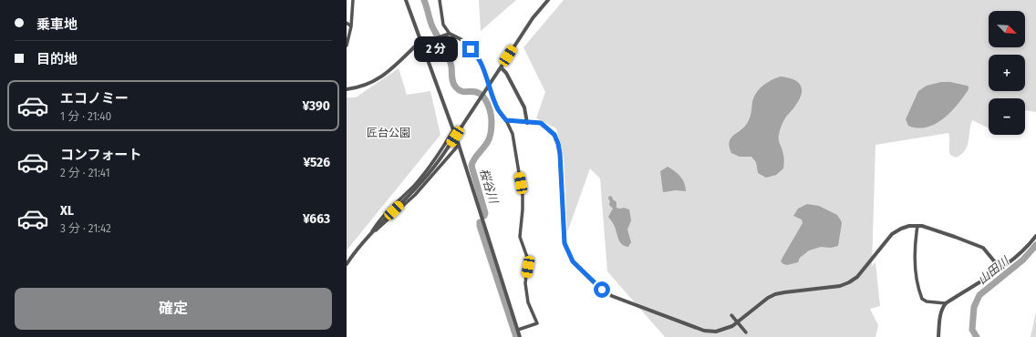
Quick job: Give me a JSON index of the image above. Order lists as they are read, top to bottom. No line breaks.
{"water":["桜谷川","山田川"],"parks":["匠台公園"],"north":"bottom right","page":{"banner":["乗車地","目的地"],"map_buttons":["+","−"],"bubble":"2 分","list":[{"name":"エコノミー","note":"1 分 · 21:40","value":"¥390"},{"name":"コンフォート","note":"2 分 · 21:41","value":"¥526"},{"name":"XL","note":"3 分 · 21:42","value":"¥663"}],"buttons":"確定"}}
